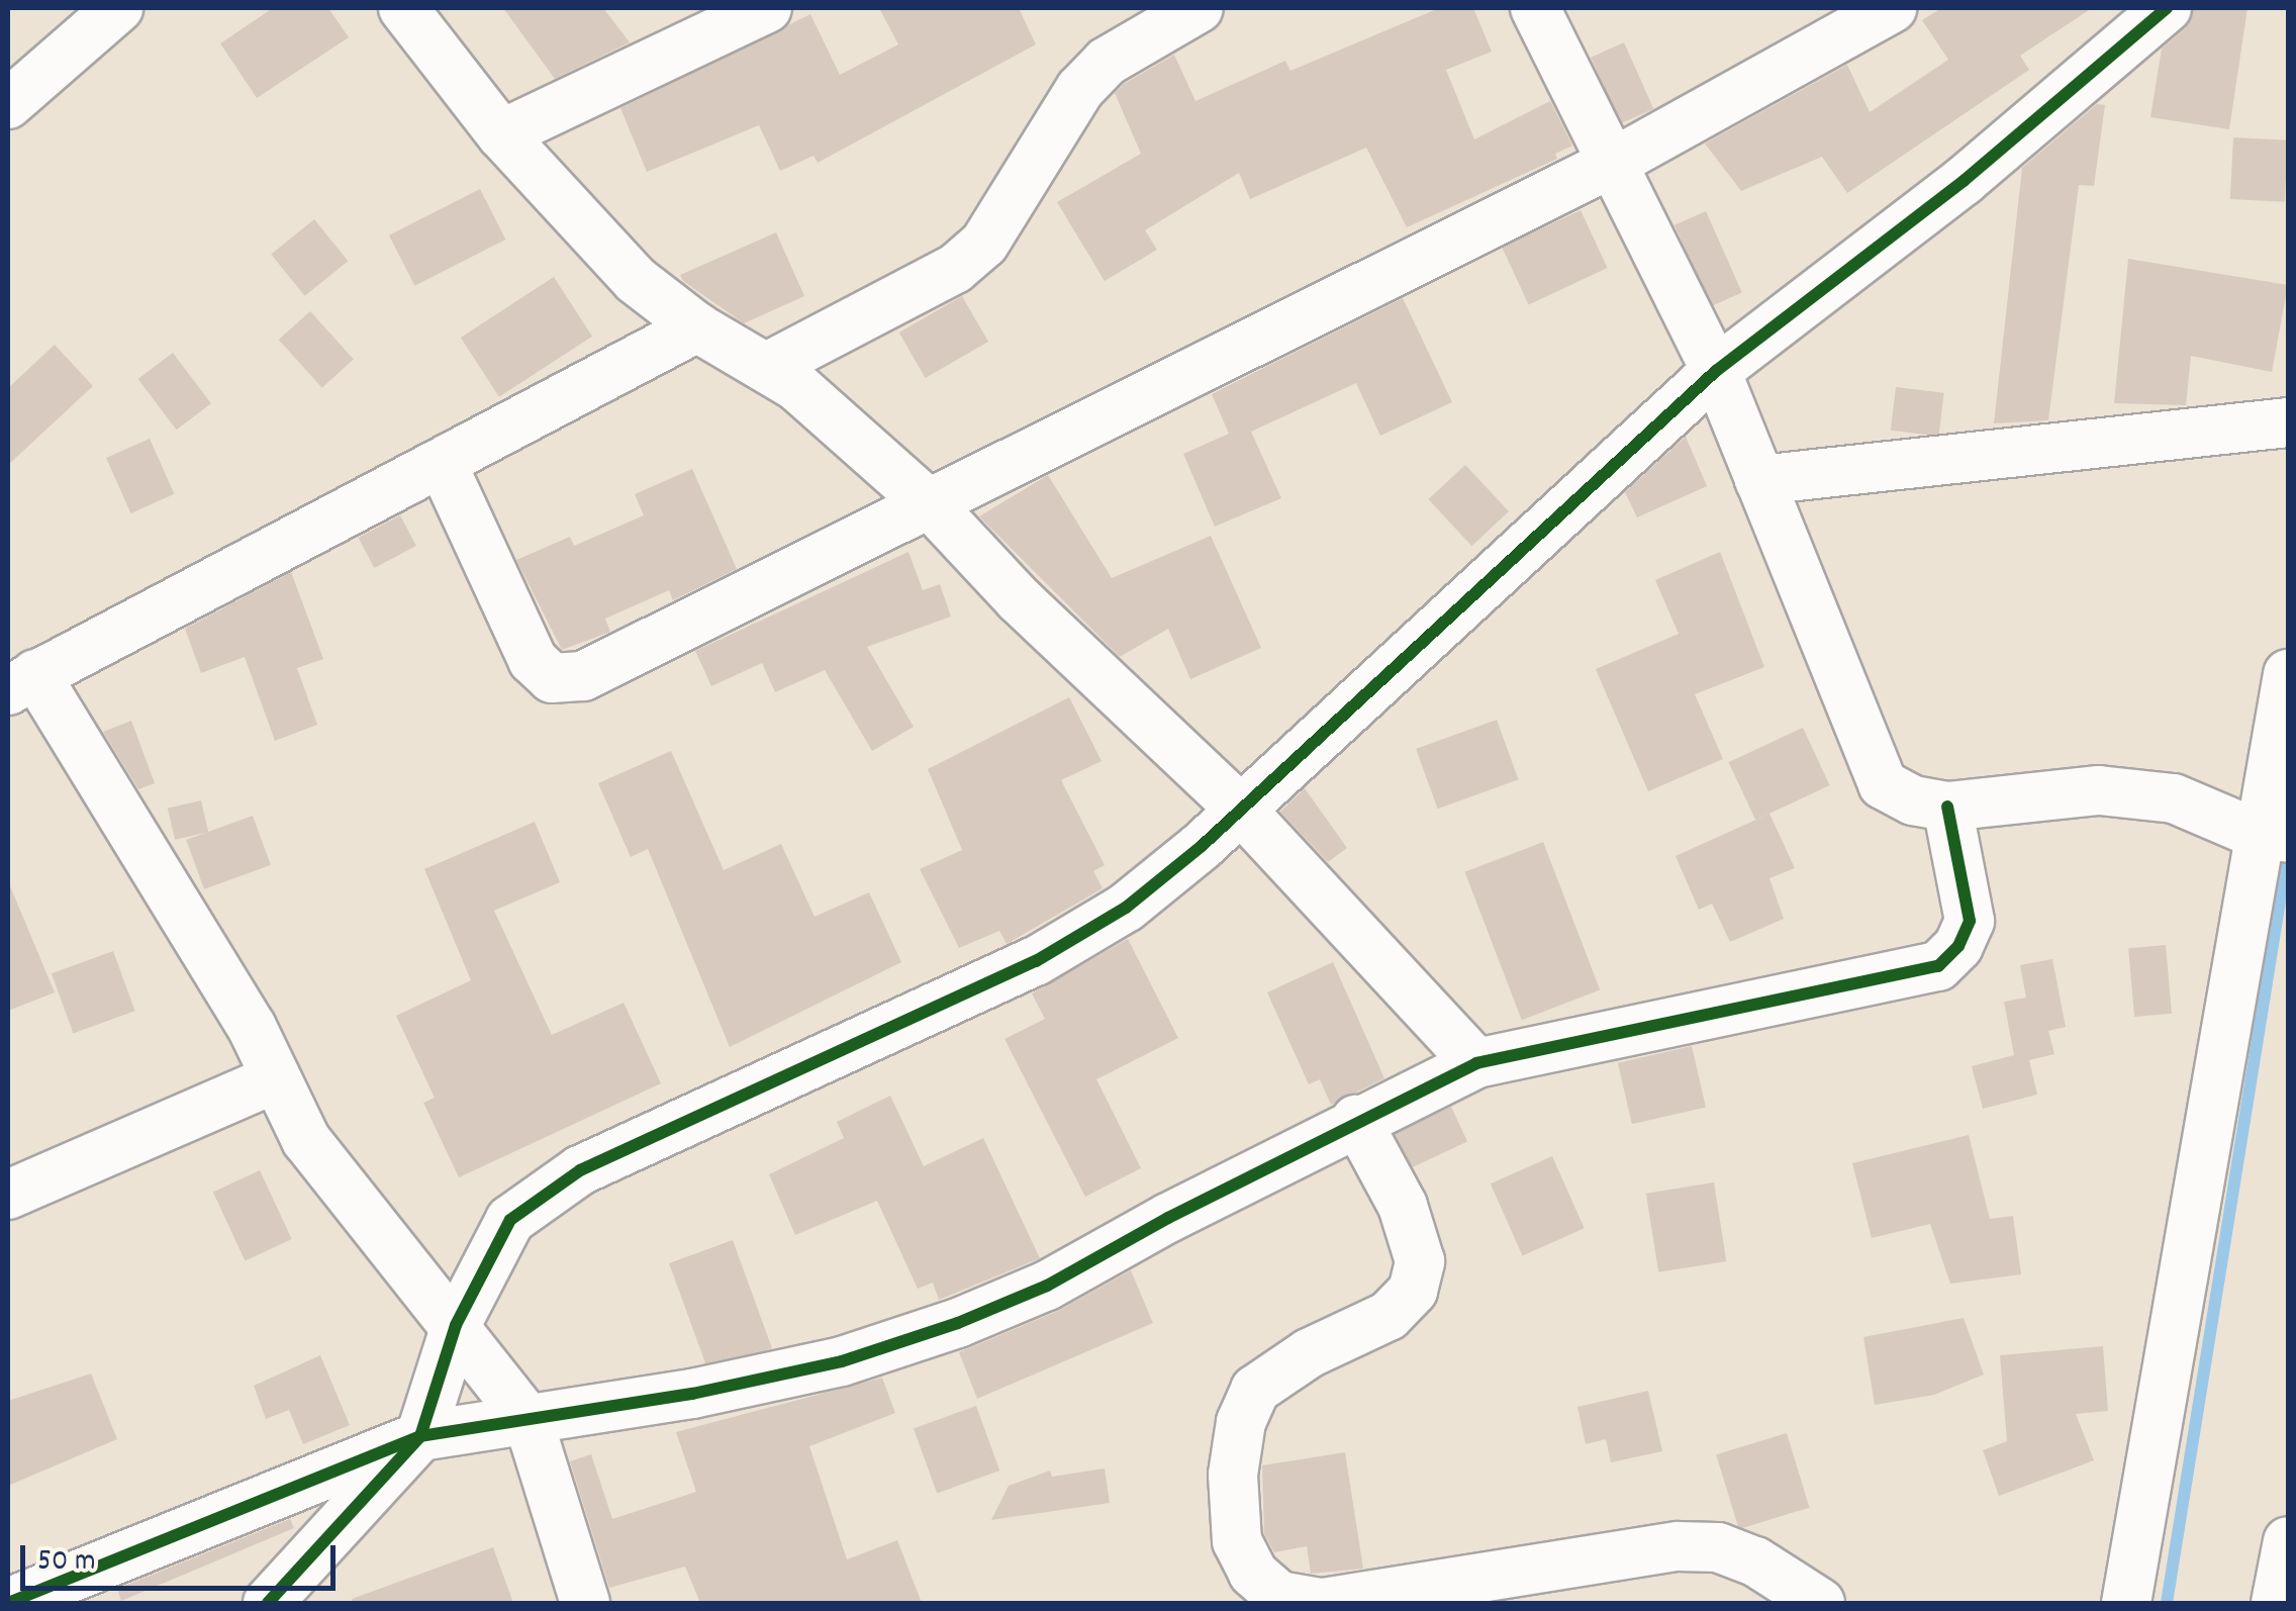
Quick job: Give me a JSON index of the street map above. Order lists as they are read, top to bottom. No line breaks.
{"scale_bar":"50 m"}
